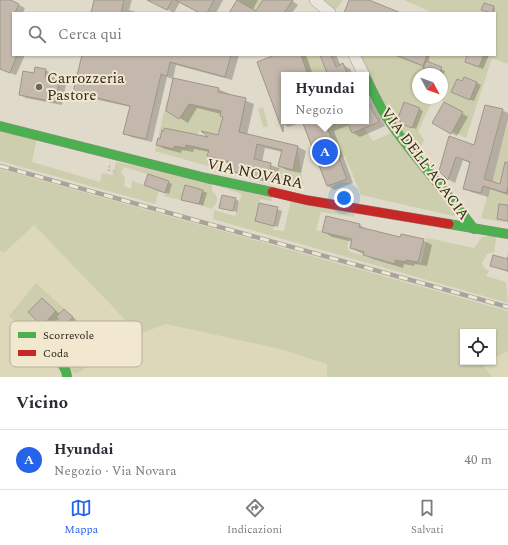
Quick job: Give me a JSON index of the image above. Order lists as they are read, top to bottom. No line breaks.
{"streets":{"main road":["VIA DELL'ACACIA","VIA NOVARA"]},"crossings":[["VIA DELL'ACACIA","VIA NOVARA"]],"places":["Carrozzeria Pastore"],"legend":["Scorrevole","Coda"],"north":"bottom right","page":{"search":"Cerca qui","popup":["Hyundai","Negozio"],"pins":"A","heading":"Vicino","list":[{"mark":"A","name":"Hyundai","note":"Negozio · Via Novara","value":"40 m"}],"nav":["Mappa","Indicazioni","Salvati"]}}
